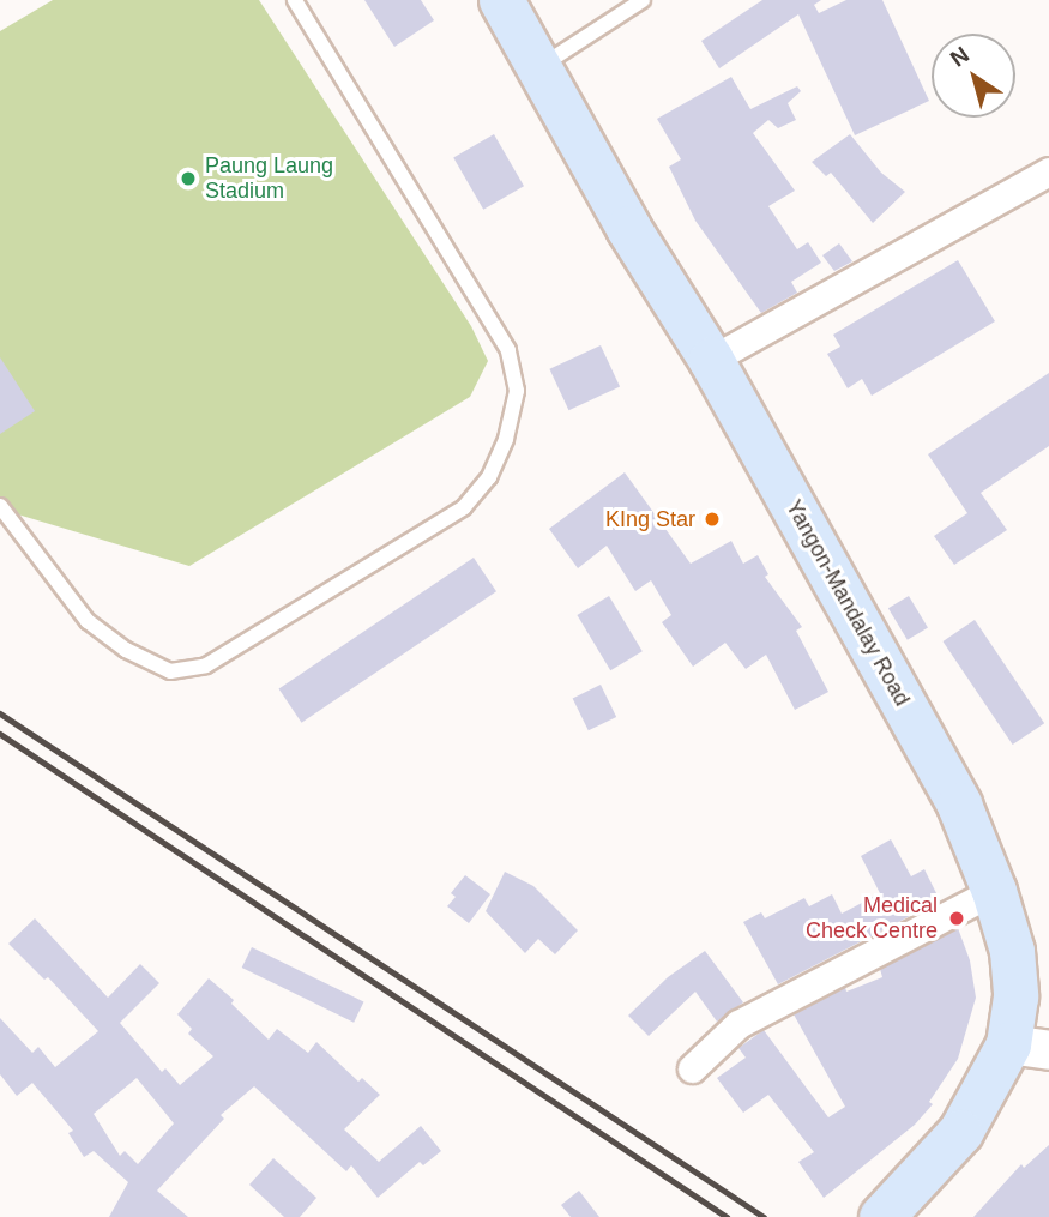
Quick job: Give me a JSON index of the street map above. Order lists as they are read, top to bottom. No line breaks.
{"streets":{"main road":["Yangon-Mandalay Road"]},"places":["Paung Laung Stadium","KIng Star","Medical Check Centre"],"north":"top left"}
